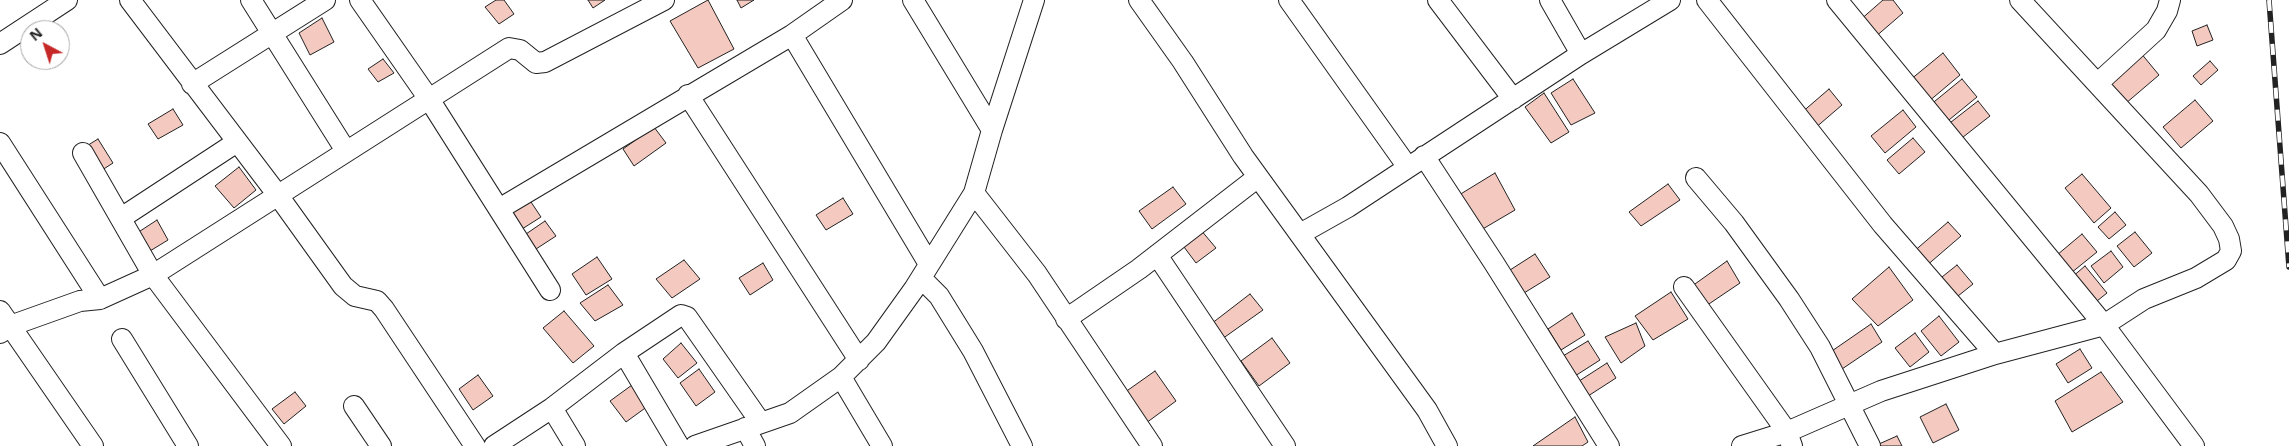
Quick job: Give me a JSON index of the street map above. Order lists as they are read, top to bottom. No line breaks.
{"north":"top left"}
